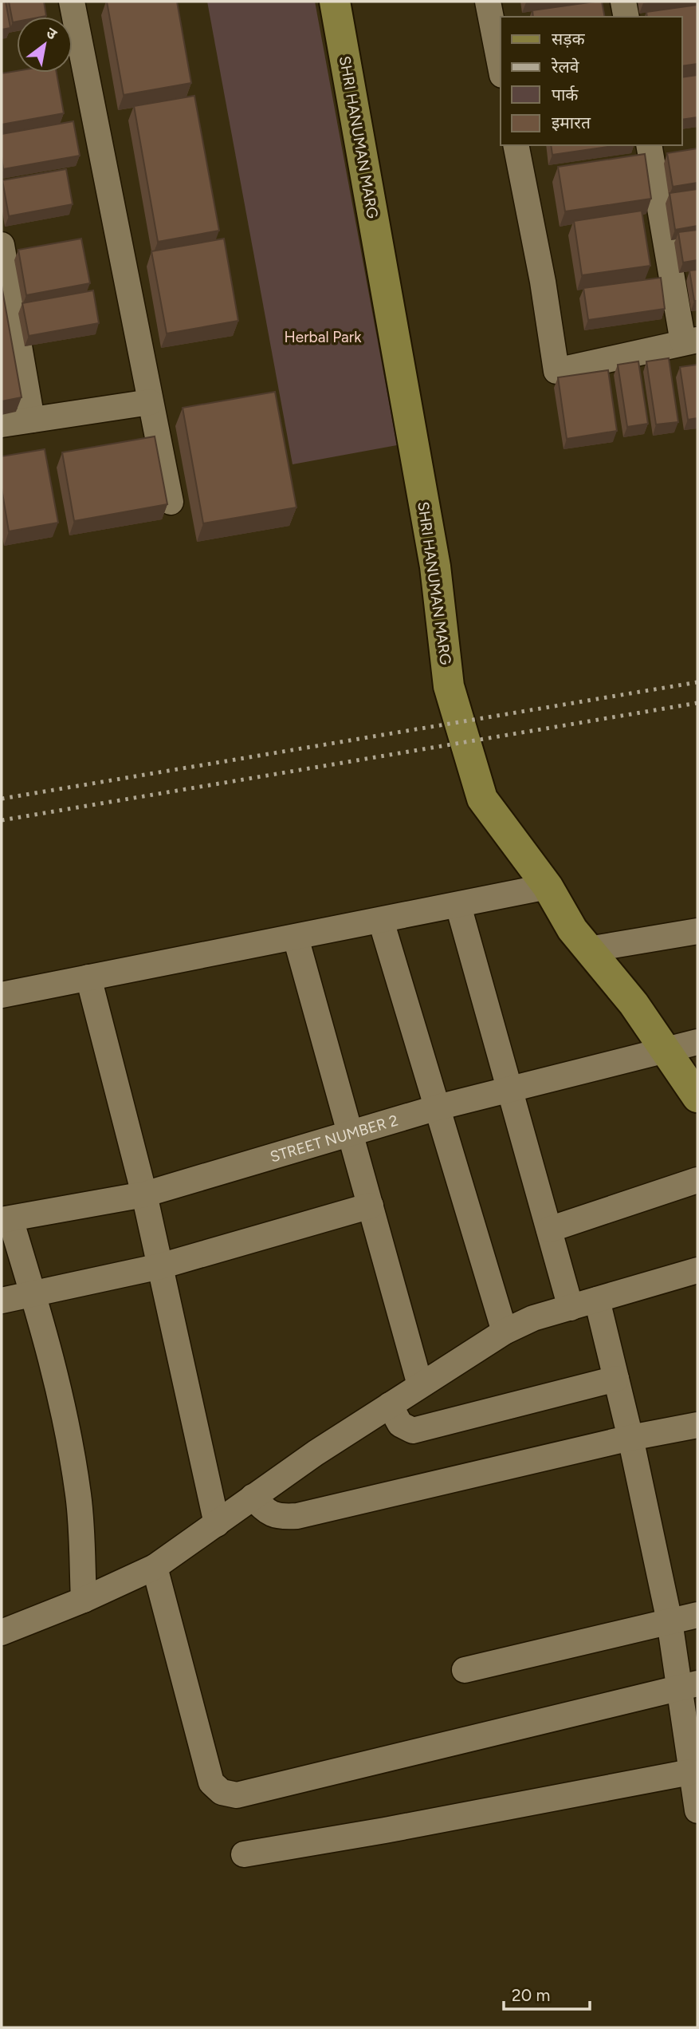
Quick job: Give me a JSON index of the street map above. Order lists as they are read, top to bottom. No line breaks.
{"streets":{"street":["SHRI HANUMAN MARG","STREET NUMBER 2"]},"crossings":[["SHRI HANUMAN MARG","STREET NUMBER 2"]],"parks":["Herbal Park"],"legend":["सड़क","रेलवे","पार्क","इमारत"],"scale_bar":"20 m","north":"top right"}
